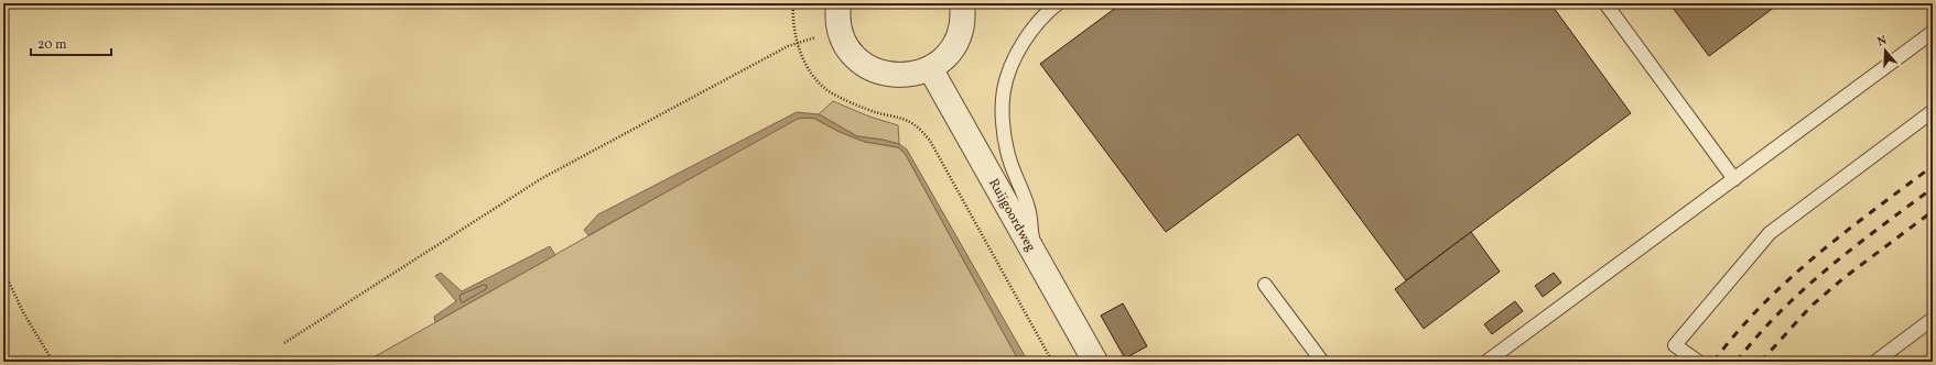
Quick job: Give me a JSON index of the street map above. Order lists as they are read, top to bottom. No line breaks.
{"streets":{"street":["Ruijgoordweg"]},"scale_bar":"20 m","north":"top"}
